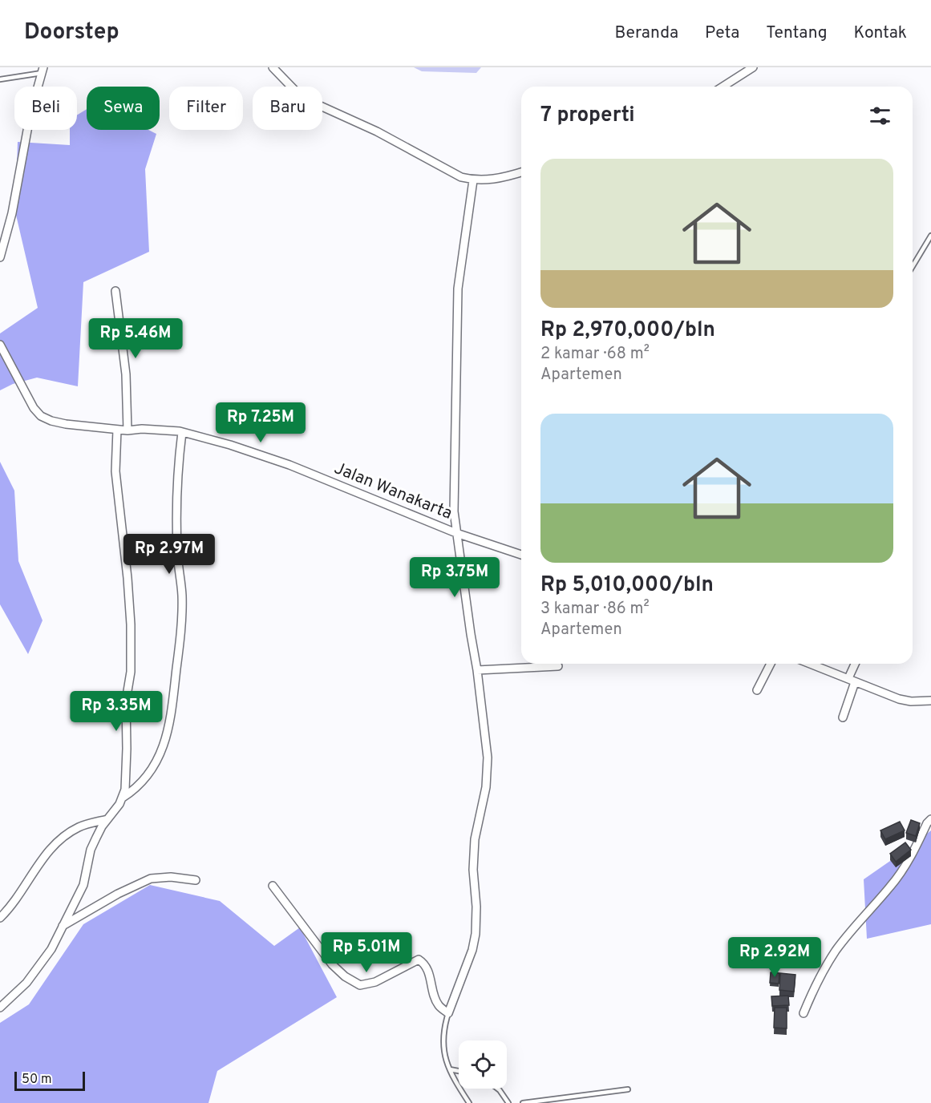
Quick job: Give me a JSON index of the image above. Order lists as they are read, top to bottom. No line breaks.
{"streets":{"street":["Jalan Wanakarta"]},"scale_bar":"50 m","page":{"header":"Doorstep","nav":["Beranda","Peta","Tentang","Kontak"],"chip":["Beli","Sewa","Filter","Baru"],"heading":"7 properti","list":[{"name":"Rp 2,970,000/bln","note":"2 kamar · 68 m² · Apartemen"},{"name":"Rp 5,010,000/bln","note":"3 kamar · 86 m² · Apartemen"}],"price":["Rp 5.46M","Rp 7.25M","Rp 2.97M","Rp 3.75M","Rp 3.35M","Rp 5.01M","Rp 2.92M"],"scale":"50 m"}}
